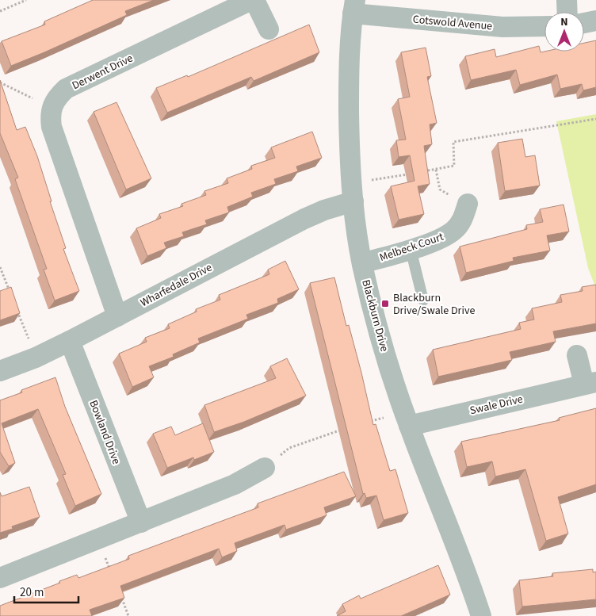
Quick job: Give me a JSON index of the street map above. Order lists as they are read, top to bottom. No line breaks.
{"streets":{"street":["Cotswold Avenue","Derwent Drive","Melbeck Court","Wharfedale Drive","Blackburn Drive","Swale Drive","Bowland Drive"]},"crossings":[["Cotswold Avenue","Blackburn Drive"],["Melbeck Court","Blackburn Drive"],["Wharfedale Drive","Blackburn Drive"],["Wharfedale Drive","Bowland Drive"],["Blackburn Drive","Swale Drive"]],"places":{"transit":["Blackburn Drive/Swale Drive"]},"scale_bar":"20 m","north":"top"}
